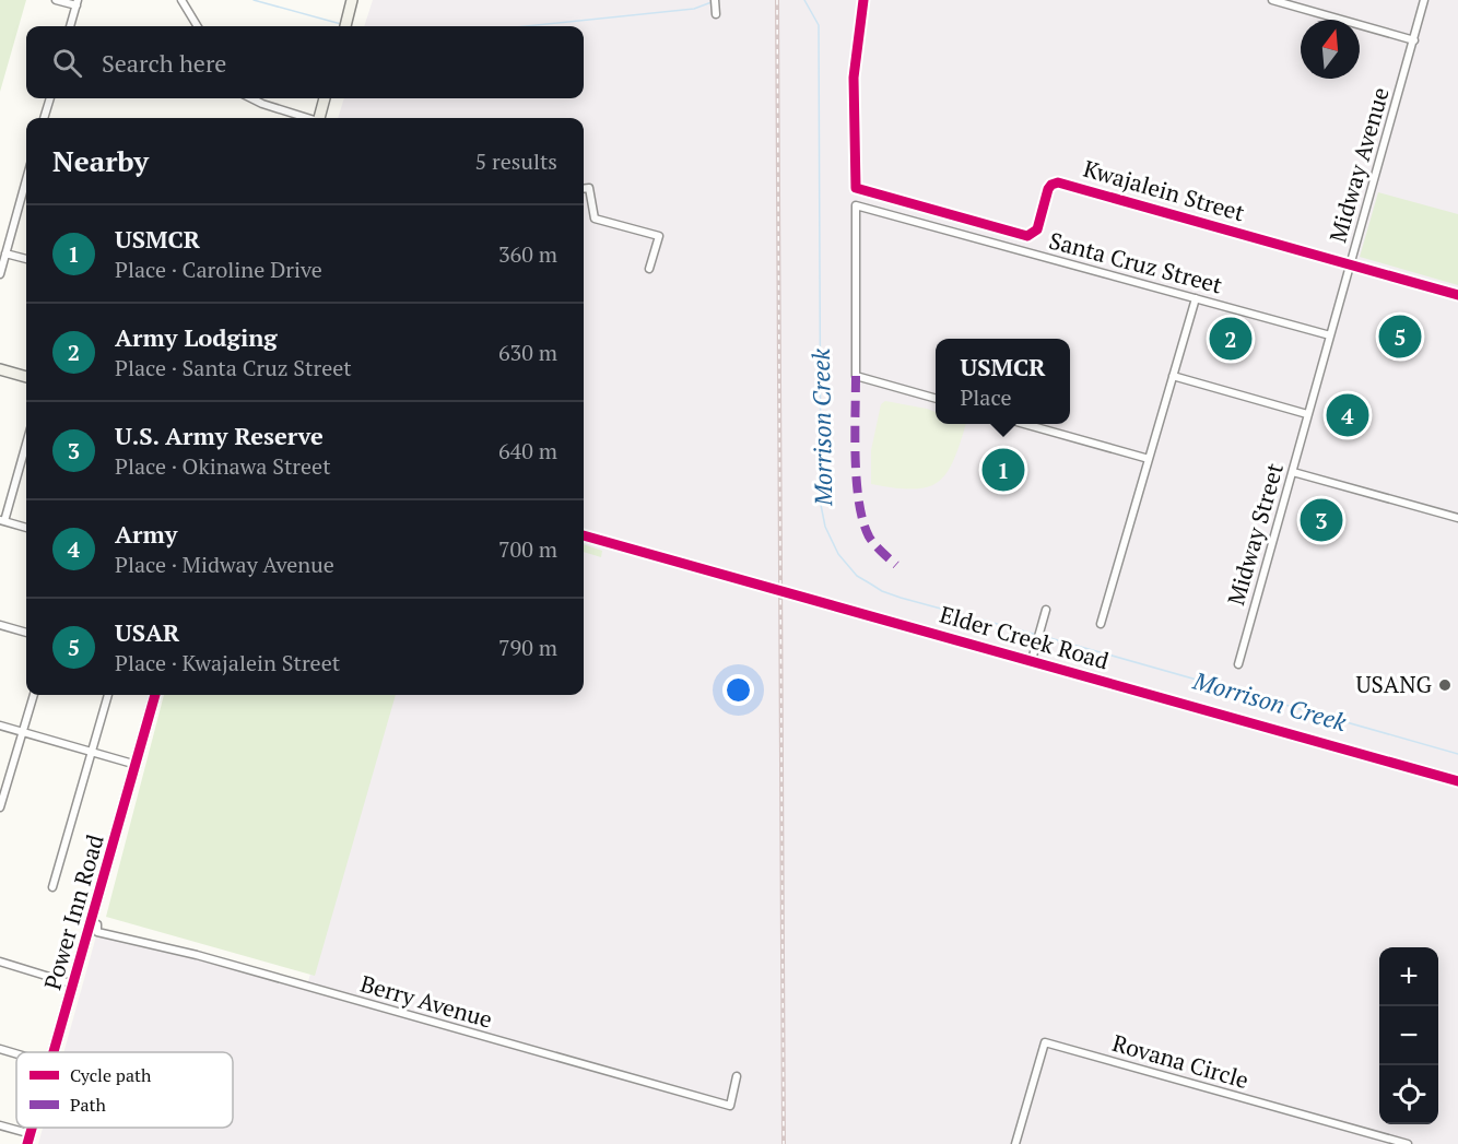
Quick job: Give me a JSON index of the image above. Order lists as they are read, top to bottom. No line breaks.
{"streets":{"main road":["Power Inn Road"],"street":["Midway Avenue","Kwajalein Street","Santa Cruz Street","Midway Street","Elder Creek Road","Berry Avenue","Rovana Circle"]},"crossings":[["Midway Avenue","Kwajalein Street"],["Midway Avenue","Santa Cruz Street"],["Midway Avenue","Midway Street"],["Power Inn Road","Berry Avenue"]],"water":["Morrison Creek"],"places":["USANG"],"legend":["Cycle path","Path"],"north":"top","page":{"search":"Search here","heading":["Nearby","5 results"],"list":[{"mark":"1","name":"USMCR","note":"Place · Caroline Drive","value":"360 m"},{"mark":"2","name":"Army Lodging","note":"Place · Santa Cruz Street","value":"630 m"},{"mark":"3","name":"U.S. Army Reserve","note":"Place · Okinawa Street","value":"640 m"},{"mark":"4","name":"Army","note":"Place · Midway Avenue","value":"700 m"},{"mark":"5","name":"USAR","note":"Place · Kwajalein Street","value":"790 m"}],"pins":["5","2","4","1","3"],"popup":["USMCR","Place"],"map_buttons":["+","−"]}}
